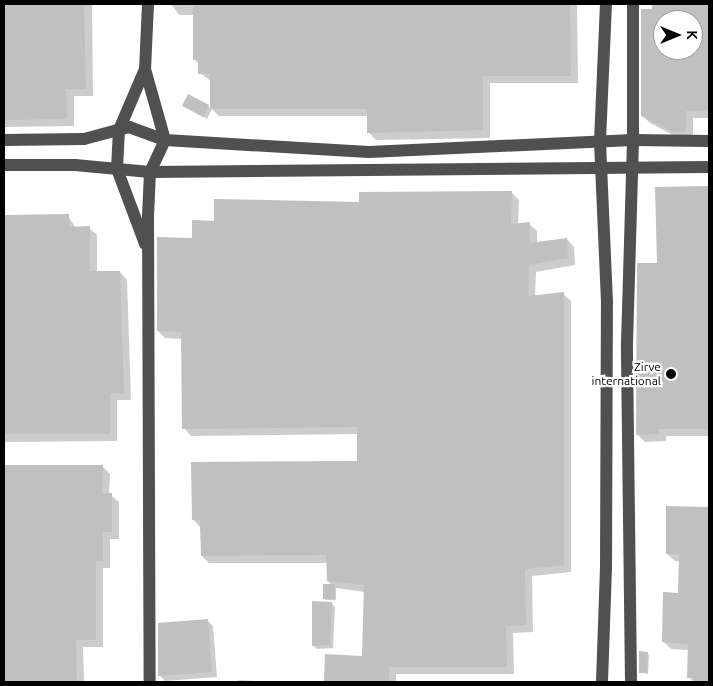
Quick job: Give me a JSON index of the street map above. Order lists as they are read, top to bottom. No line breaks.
{"places":["Zirve international"],"north":"right"}
